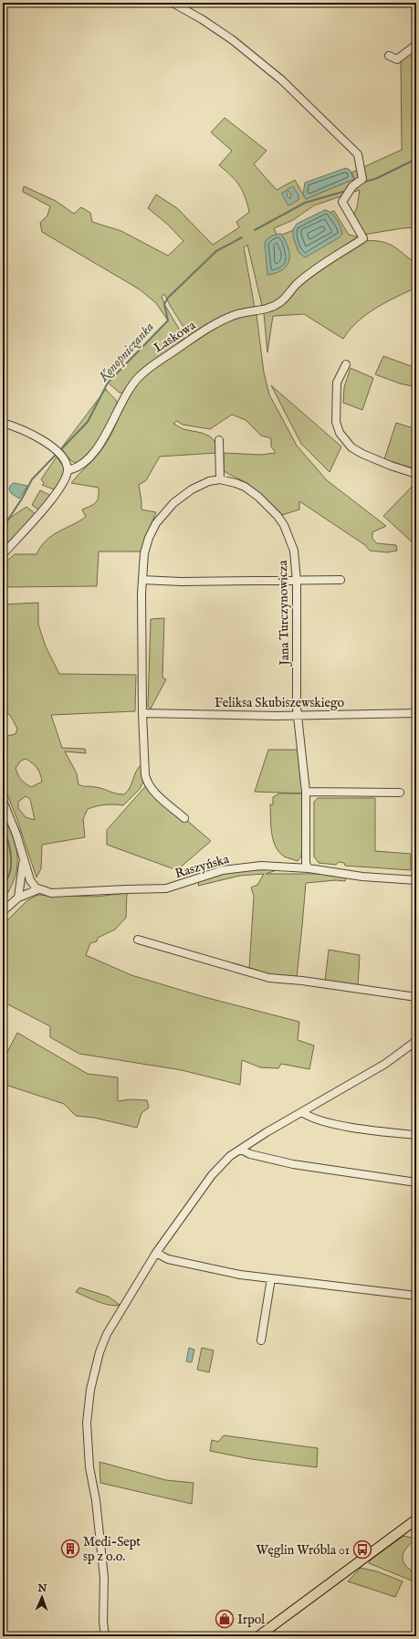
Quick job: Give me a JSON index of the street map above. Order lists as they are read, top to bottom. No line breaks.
{"streets":{"street":["Laskowa","Jana Turczynowicza","Feliksa Skubiszewskiego","Raszyńska"]},"crossings":[["Jana Turczynowicza","Feliksa Skubiszewskiego"],["Jana Turczynowicza","Raszyńska"]],"water":["Konopniczanka"],"places":{"building":["Medi-Sept sp z o.o."],"bus stop":["Węglin Wróbla 01"],"shop":["Irpol"]},"north":"top"}
